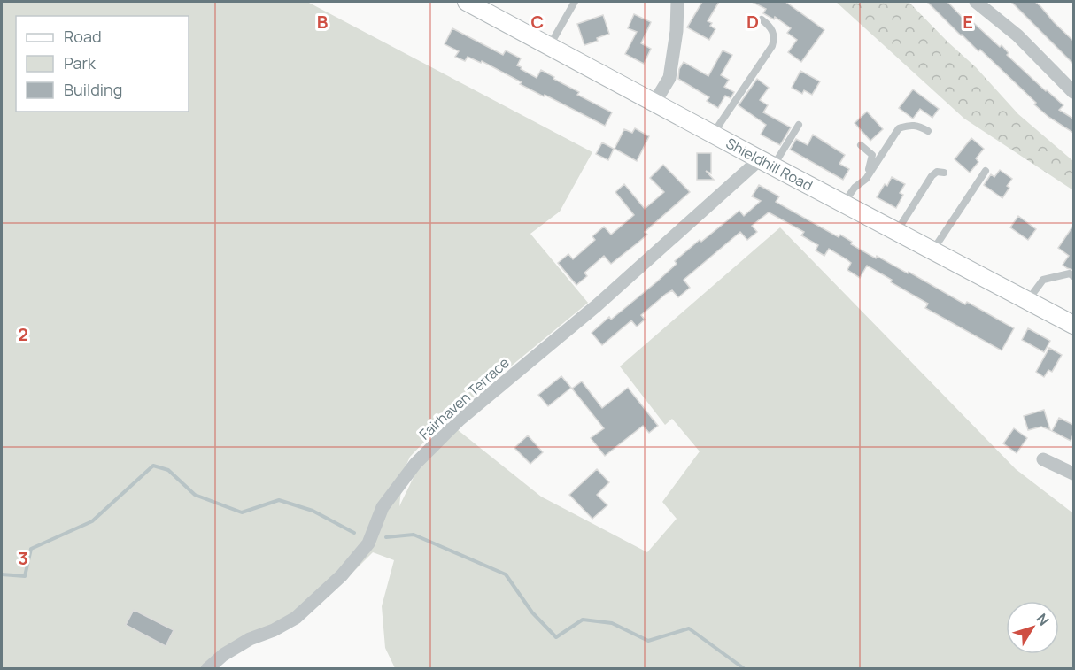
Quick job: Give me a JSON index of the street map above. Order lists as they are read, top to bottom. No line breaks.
{"streets":{"main road":["Shieldhill Road"],"street":["Fairhaven Terrace"]},"crossings":[["Shieldhill Road","Fairhaven Terrace"]],"legend":["Road","Park","Building"],"north":"top right","grid":{"columns":["B","C","D","E"],"rows":["2","3"]}}
